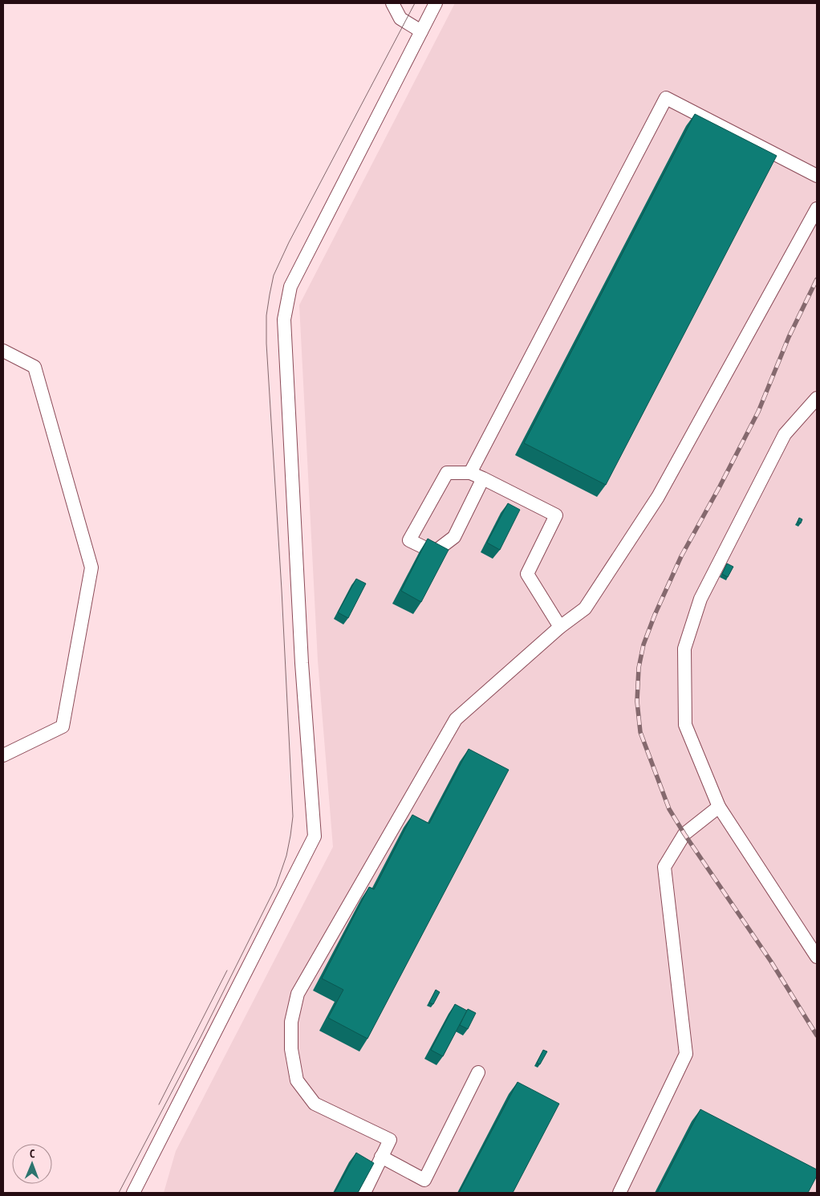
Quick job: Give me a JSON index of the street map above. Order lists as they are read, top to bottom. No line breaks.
{"north":"top"}
